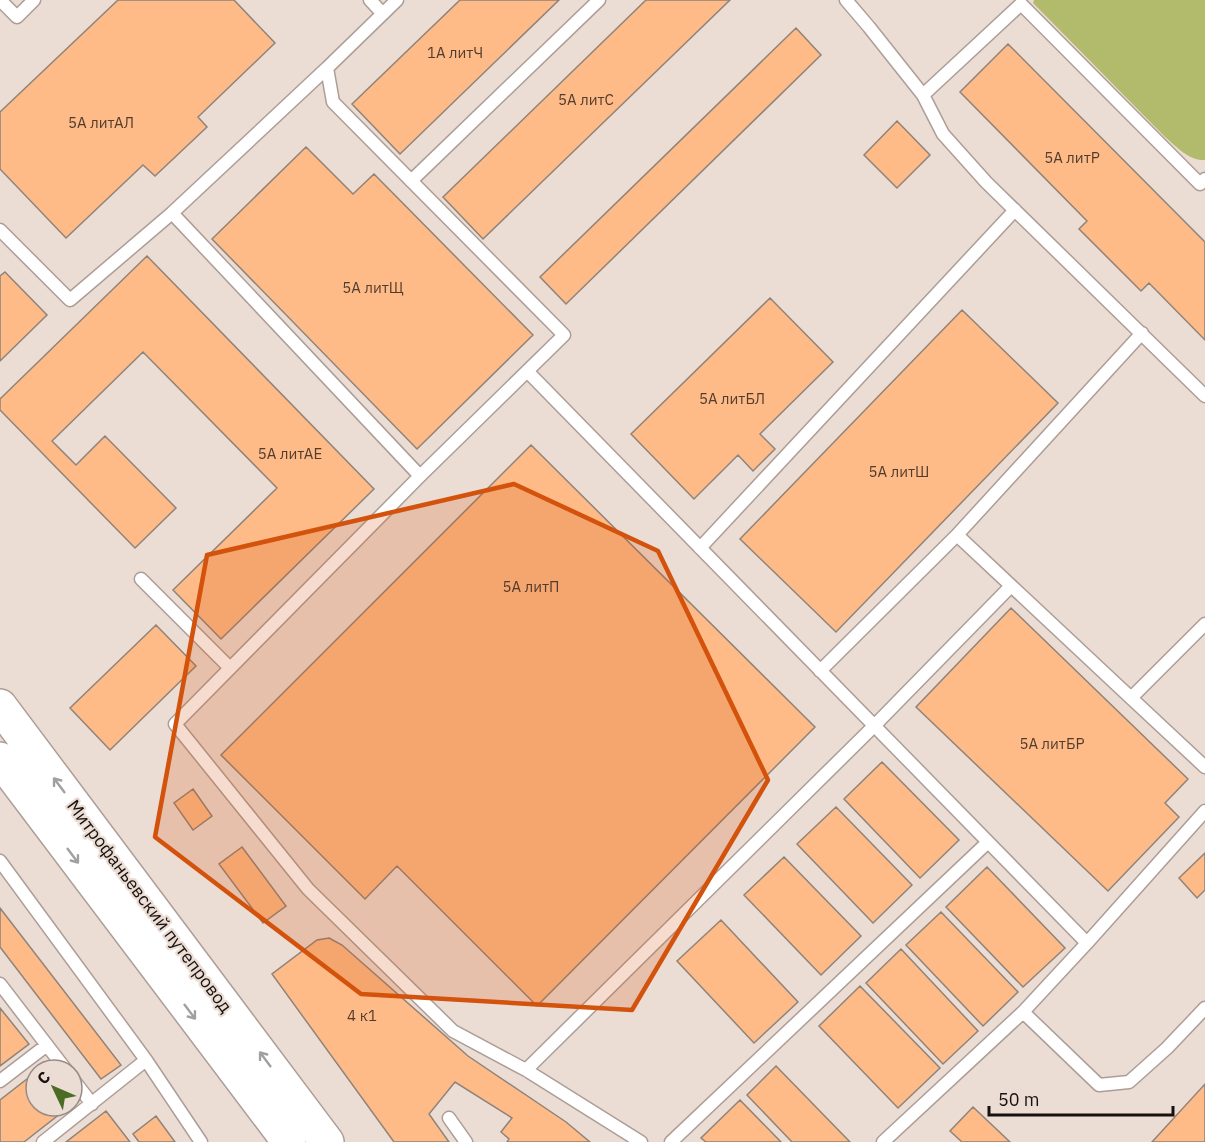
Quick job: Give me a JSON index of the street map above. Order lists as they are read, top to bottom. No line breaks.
{"streets":{"main road":["Митрофаньевский путепровод"]},"house_numbers":["1А литЧ","5А литС","5А литАЛ","5А литР","5А литЩ","5А литБЛ","5А литАЕ","5А литШ","5А литП","5А литБР","4 к1"],"scale_bar":"50 m","north":"top left"}
